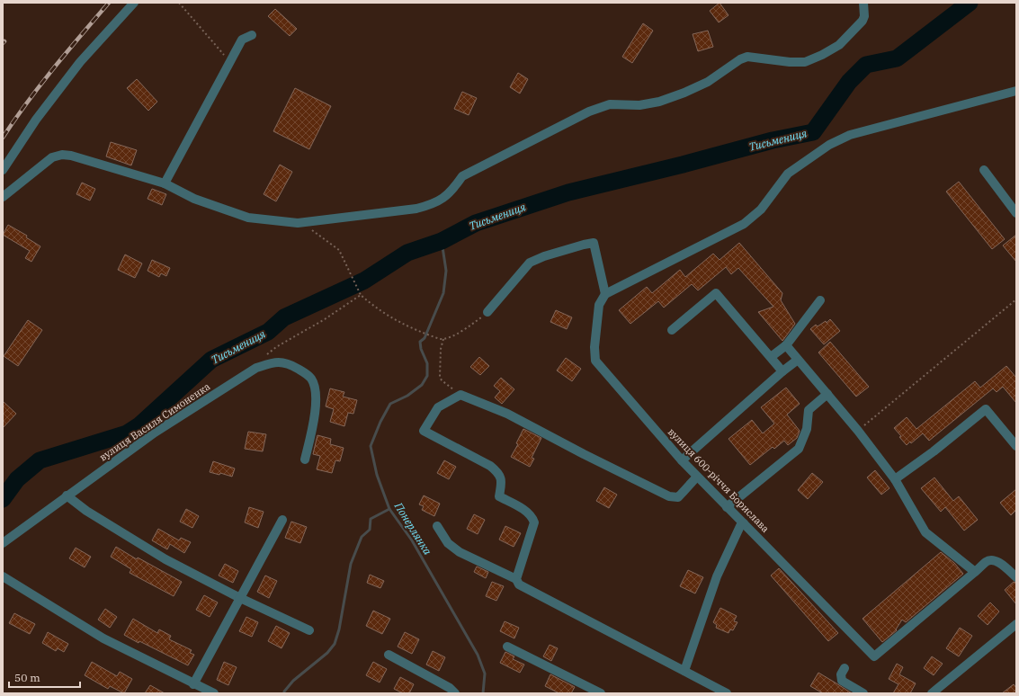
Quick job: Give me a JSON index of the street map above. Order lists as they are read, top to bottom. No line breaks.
{"streets":{"street":["вулиця Василя Симоненка","вулиця 600-річчя Борислава"]},"water":["Тисьмениця","Понерлянка"],"scale_bar":"50 m"}
